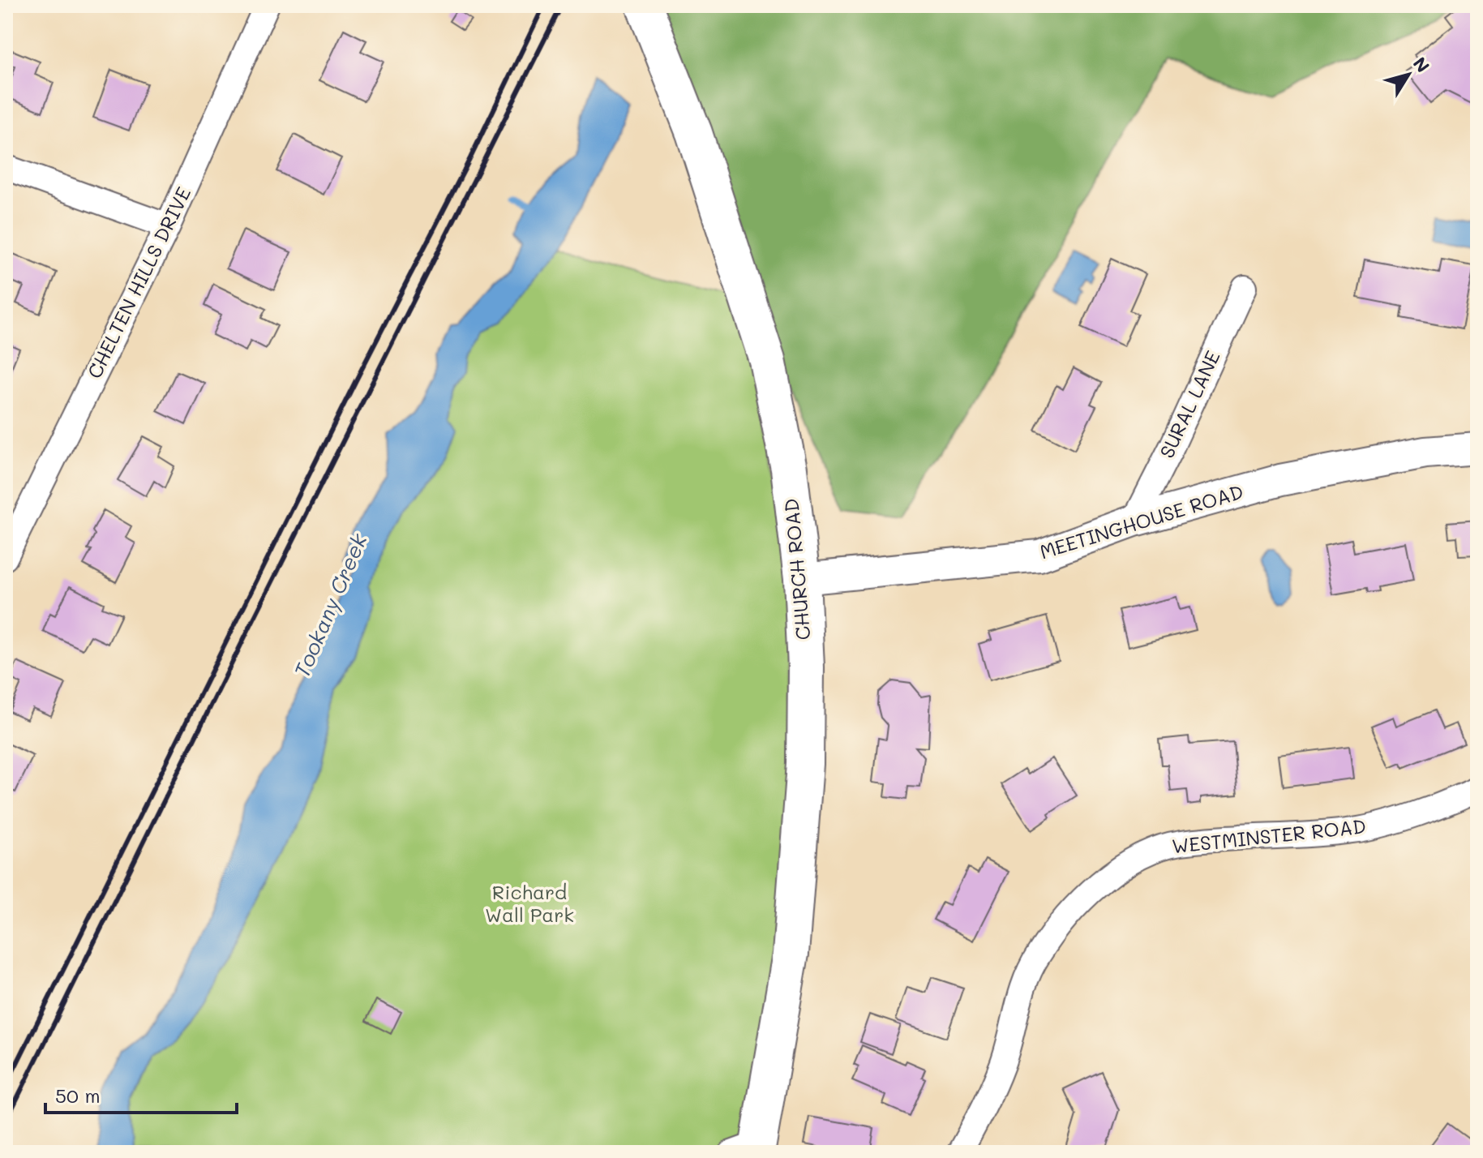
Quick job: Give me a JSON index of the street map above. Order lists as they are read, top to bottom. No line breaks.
{"streets":{"main road":["CHURCH ROAD"],"street":["CHELTEN HILLS DRIVE","SURAL LANE","MEETINGHOUSE ROAD","WESTMINSTER ROAD"]},"crossings":[["SURAL LANE","MEETINGHOUSE ROAD"],["MEETINGHOUSE ROAD","CHURCH ROAD"]],"water":["Tookany Creek"],"parks":["Richard Wall Park"],"scale_bar":"50 m","north":"top right"}
